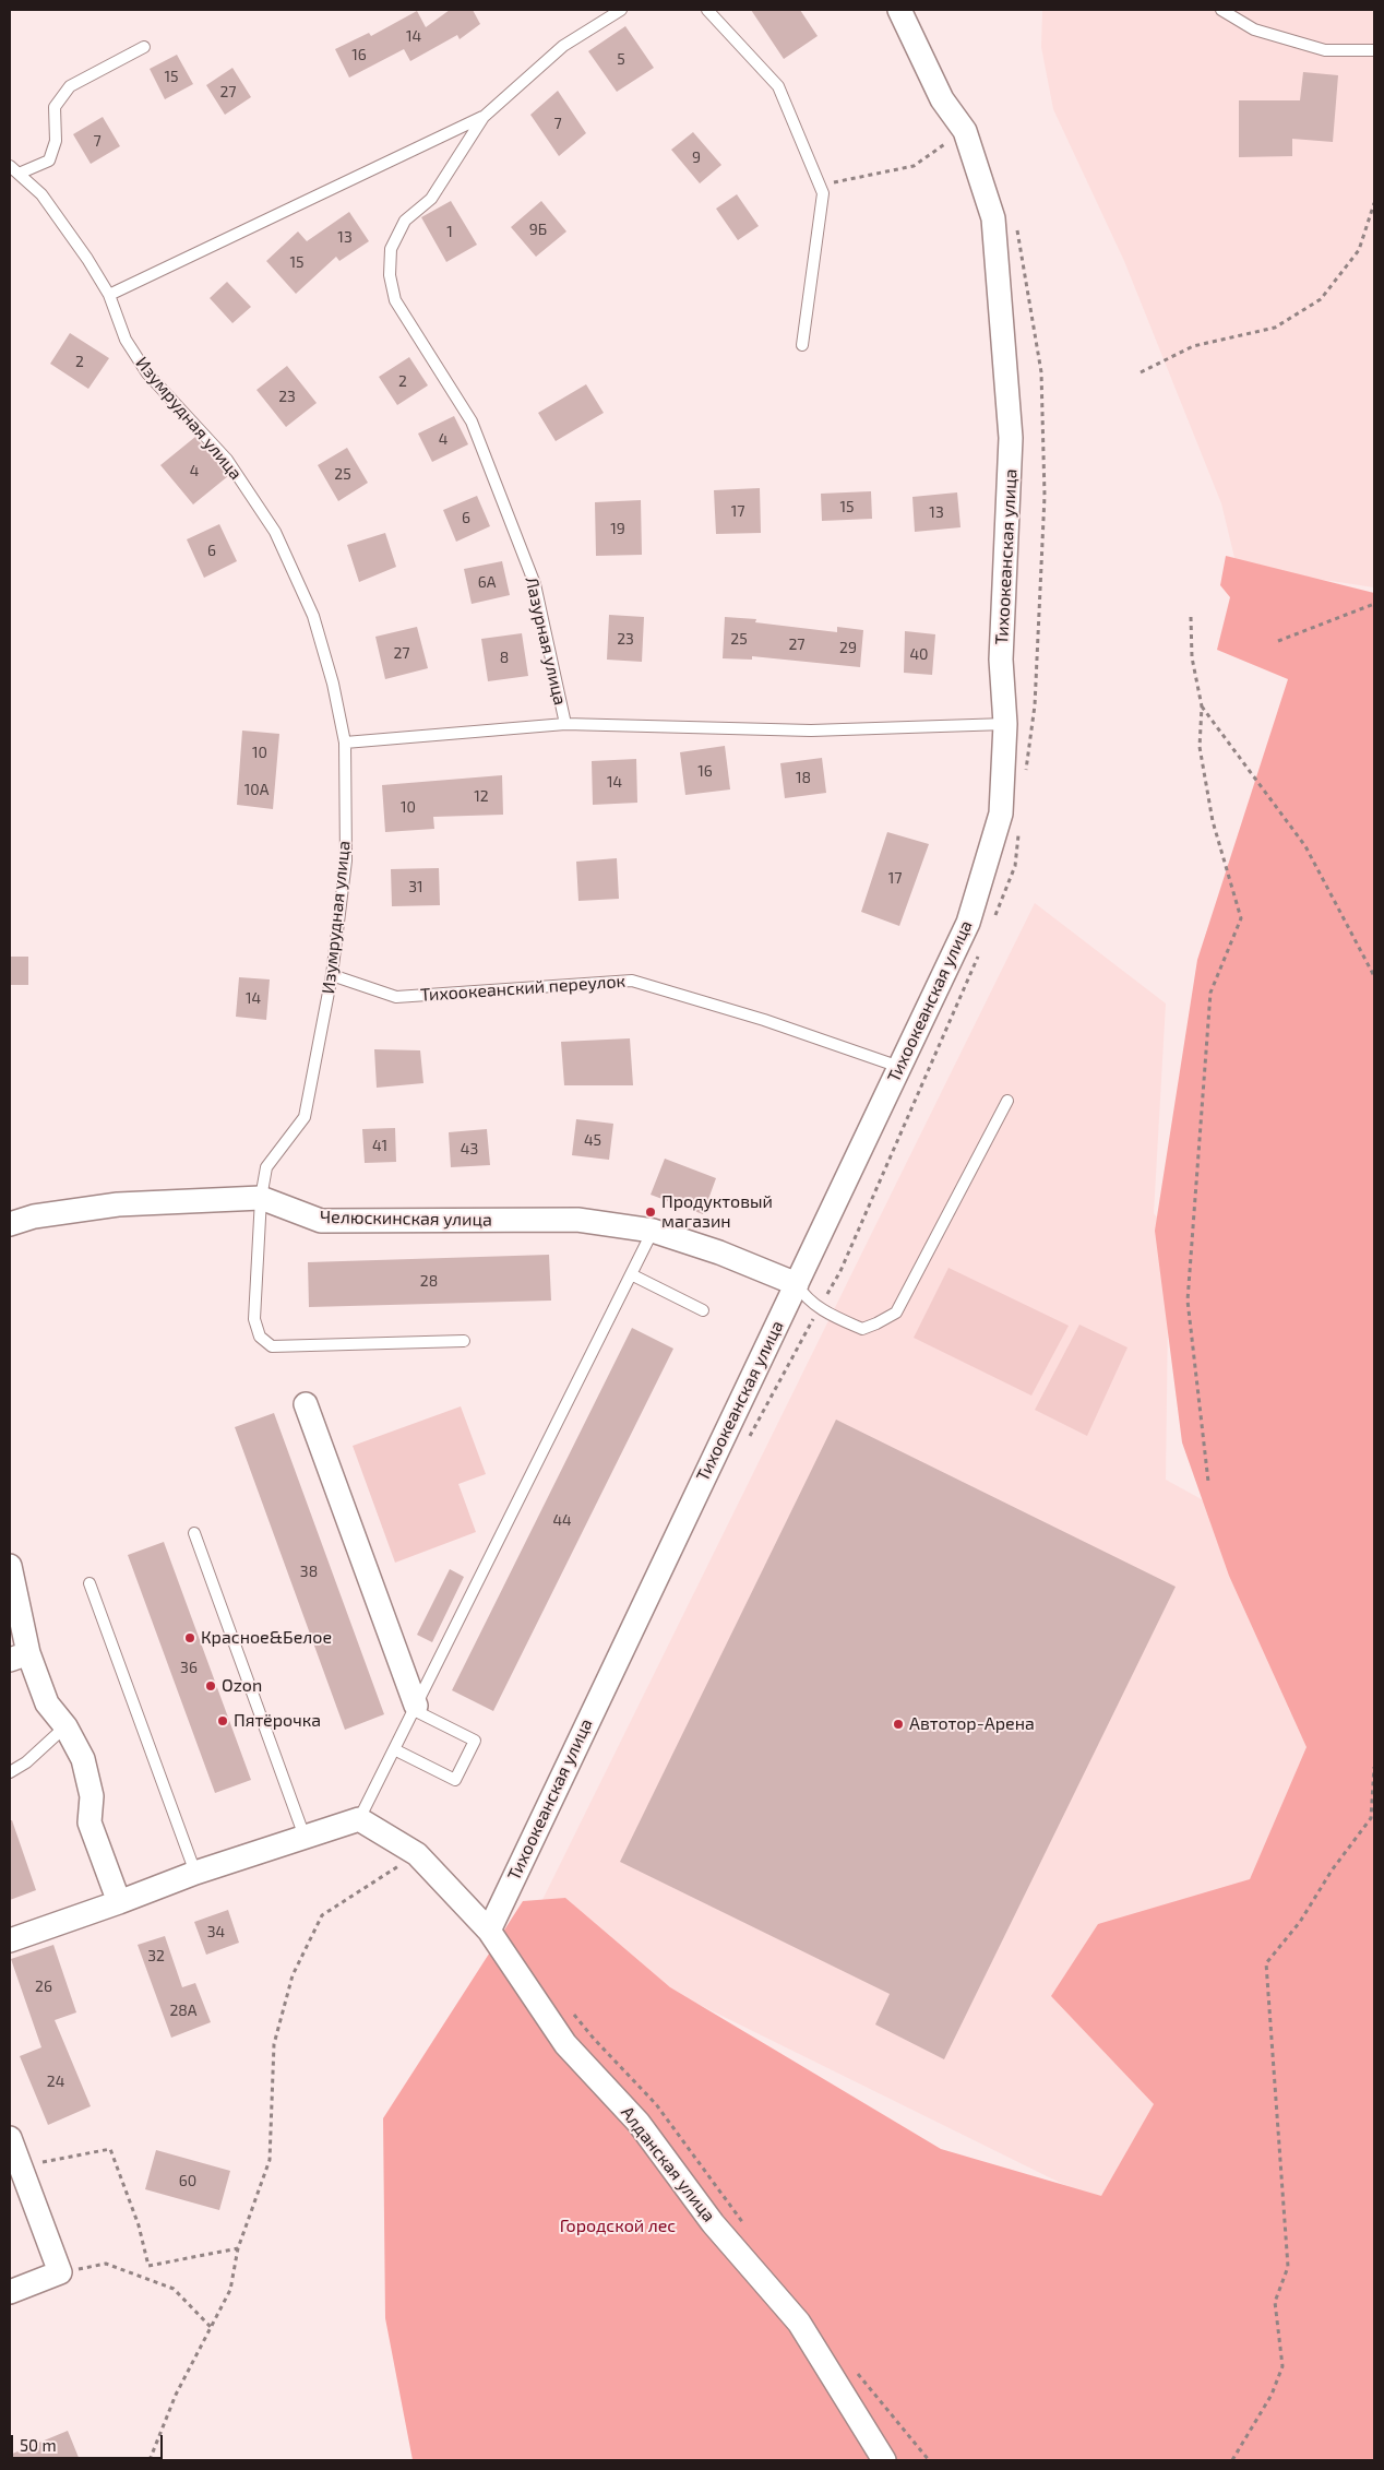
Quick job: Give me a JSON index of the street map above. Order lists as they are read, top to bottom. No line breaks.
{"streets":{"street":["Тихоокеанская улица","Челюскинская улица","Алданская улица"],"lane":["Изумрудная улица","Лазурная улица","Тихоокеанский переулок"]},"crossings":[["Изумрудная улица","Тихоокеанский переулок"],["Изумрудная улица","Челюскинская улица"],["Тихоокеанская улица","Лазурная улица"],["Тихоокеанская улица","Тихоокеанский переулок"],["Тихоокеанская улица","Челюскинская улица"],["Тихоокеанская улица","Алданская улица"]],"parks":["Городской лес"],"places":["Продуктовый магазин","Красное&Белое","Ozon","Пятёрочка","Автотор-Арена"],"house_numbers":["14","16","5","15","27","7","7","9","9Б","1","13","15","2","2","23","4","4","25","15","17","13","6","19","6","6А","23","25","27","29","27","40","8","10","16","18","14","10А","12","10","17","31","14","45","41","43","28","44","38","36","34","32","26","28А","24","60"],"scale_bar":"50 m"}
